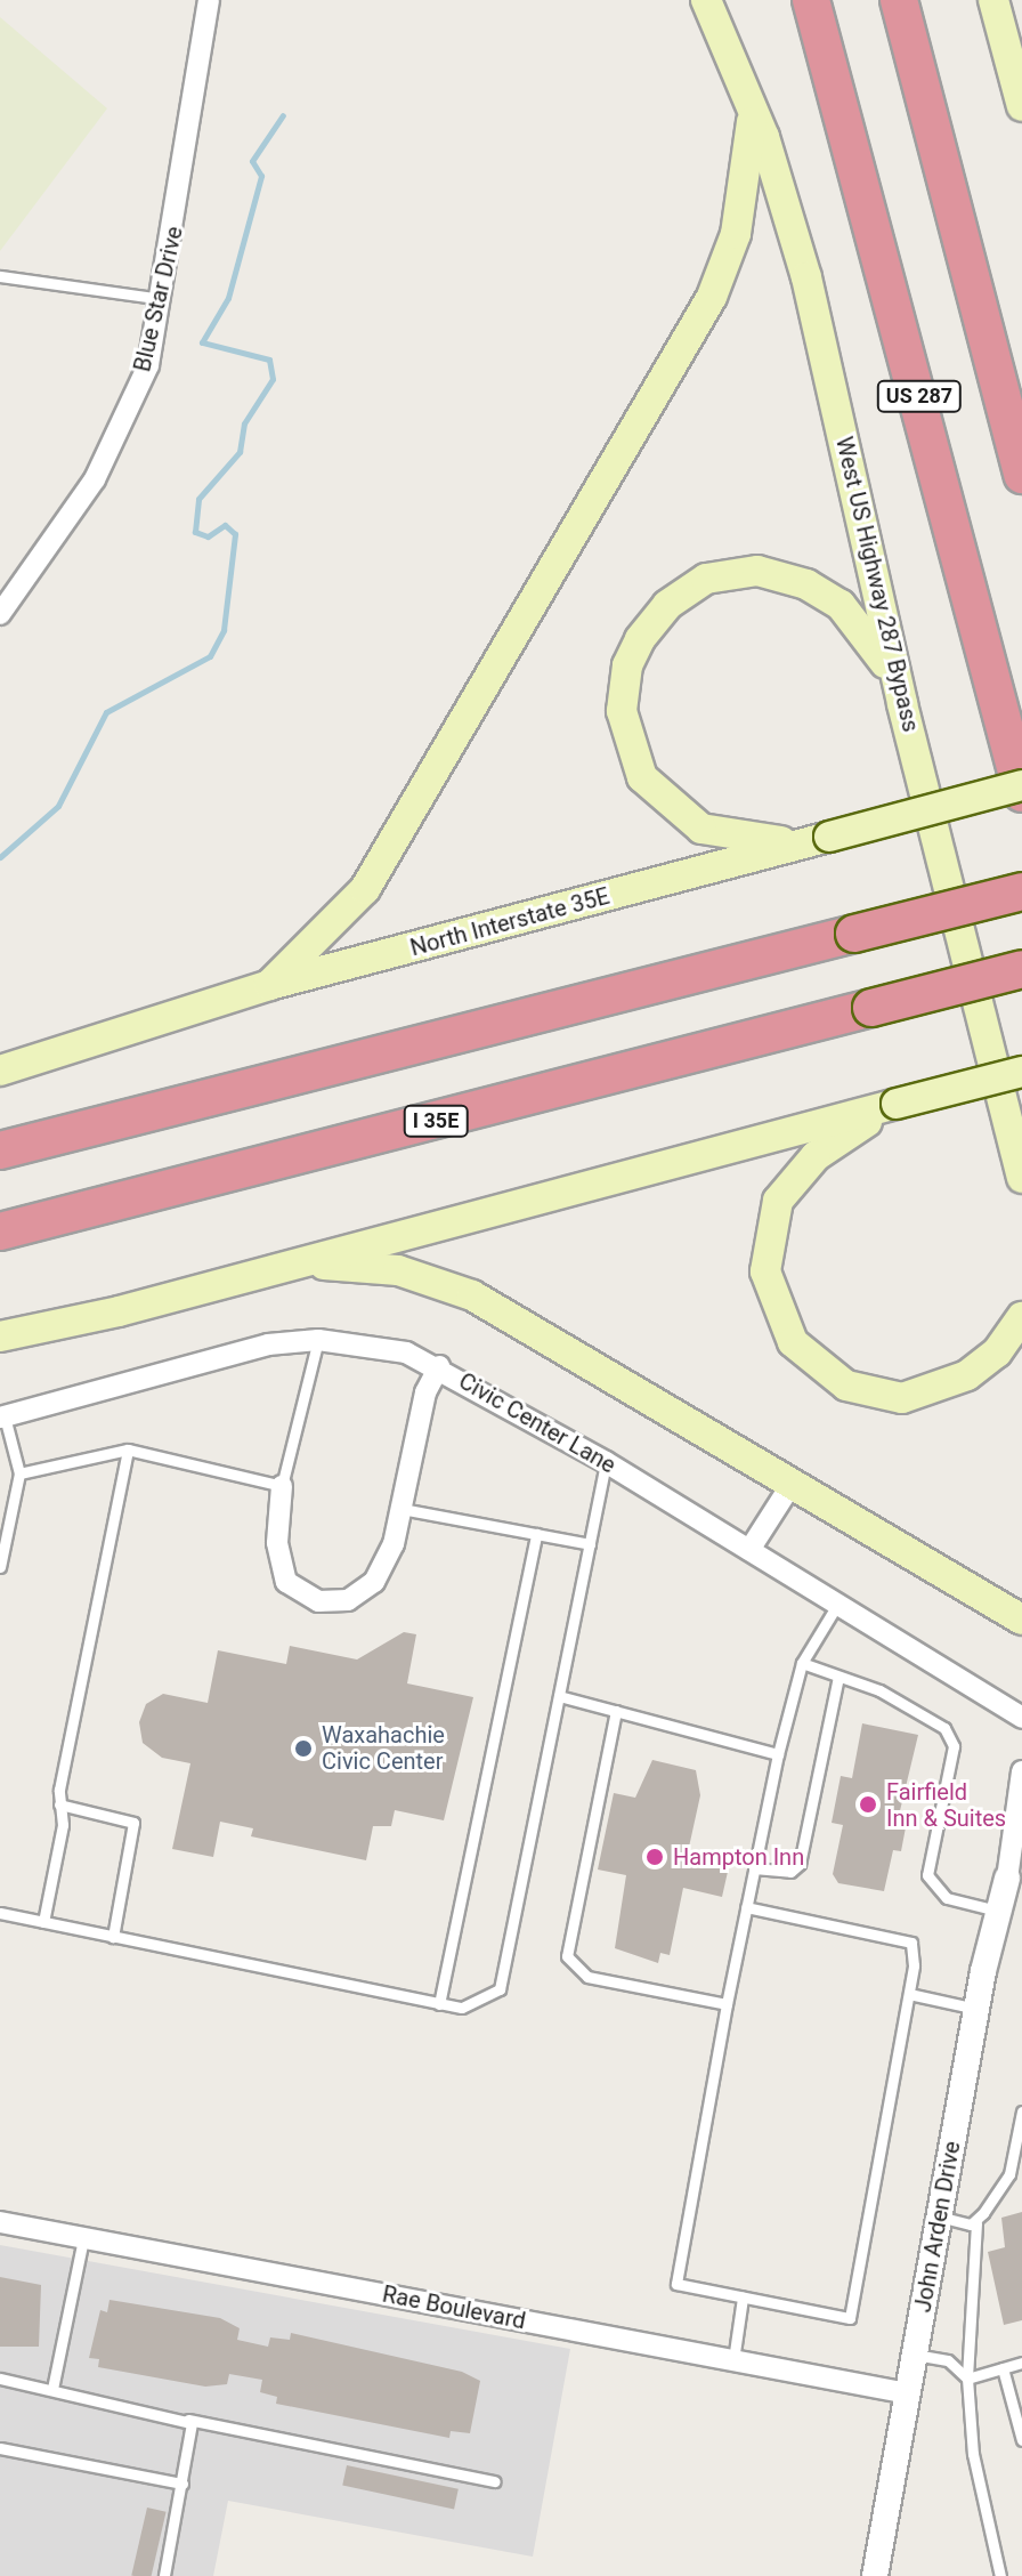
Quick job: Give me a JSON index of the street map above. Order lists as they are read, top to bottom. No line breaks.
{"streets":{"highway":["US 287","I 35E"],"main road":["West US Highway 287 Bypass","North Interstate 35E"],"street":["Blue Star Drive","Civic Center Lane","John Arden Drive","Rae Boulevard"]},"crossings":[["John Arden Drive","Rae Boulevard"]],"places":["Waxahachie Civic Center","Fairfield Inn & Suites","Hampton Inn"]}
